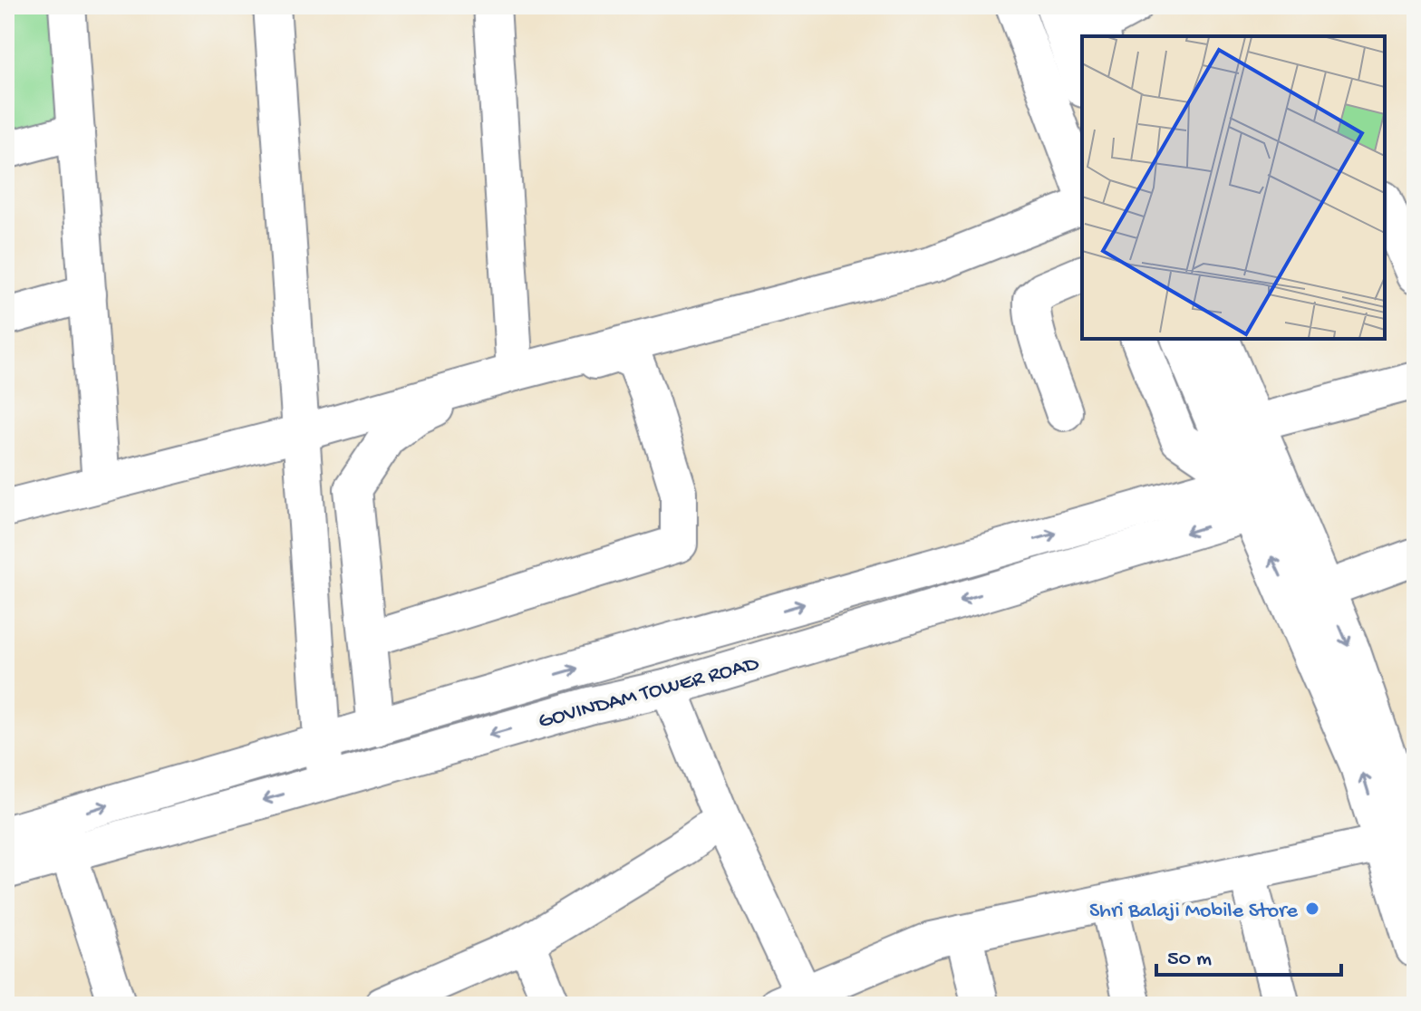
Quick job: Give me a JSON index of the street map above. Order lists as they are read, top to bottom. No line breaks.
{"streets":{"street":["GOVINDAM TOWER ROAD"]},"places":["Shri Balaji Mobile Store"],"scale_bar":"50 m"}
